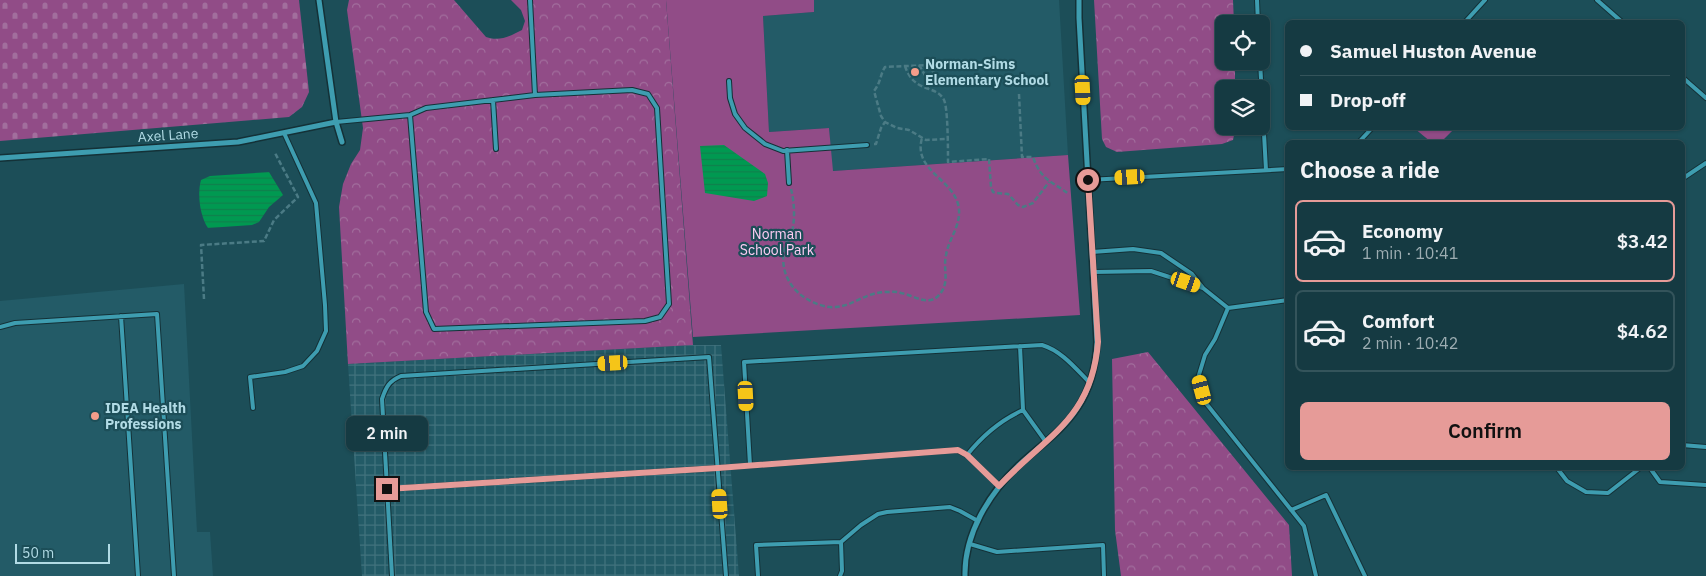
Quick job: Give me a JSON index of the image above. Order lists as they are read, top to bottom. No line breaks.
{"streets":{"street":["Axel Lane"]},"parks":["Norman School Park"],"places":["Norman-Sims Elementary School","IDEA Health Professions"],"scale_bar":"50 m","page":{"banner":["Samuel Huston Avenue","Drop-off"],"heading":"Choose a ride","list":[{"name":"Economy","note":"1 min · 10:41","value":"$3.42"},{"name":"Comfort","note":"2 min · 10:42","value":"$4.62"}],"buttons":"Confirm","bubble":"2 min","scale":"50 m"}}
